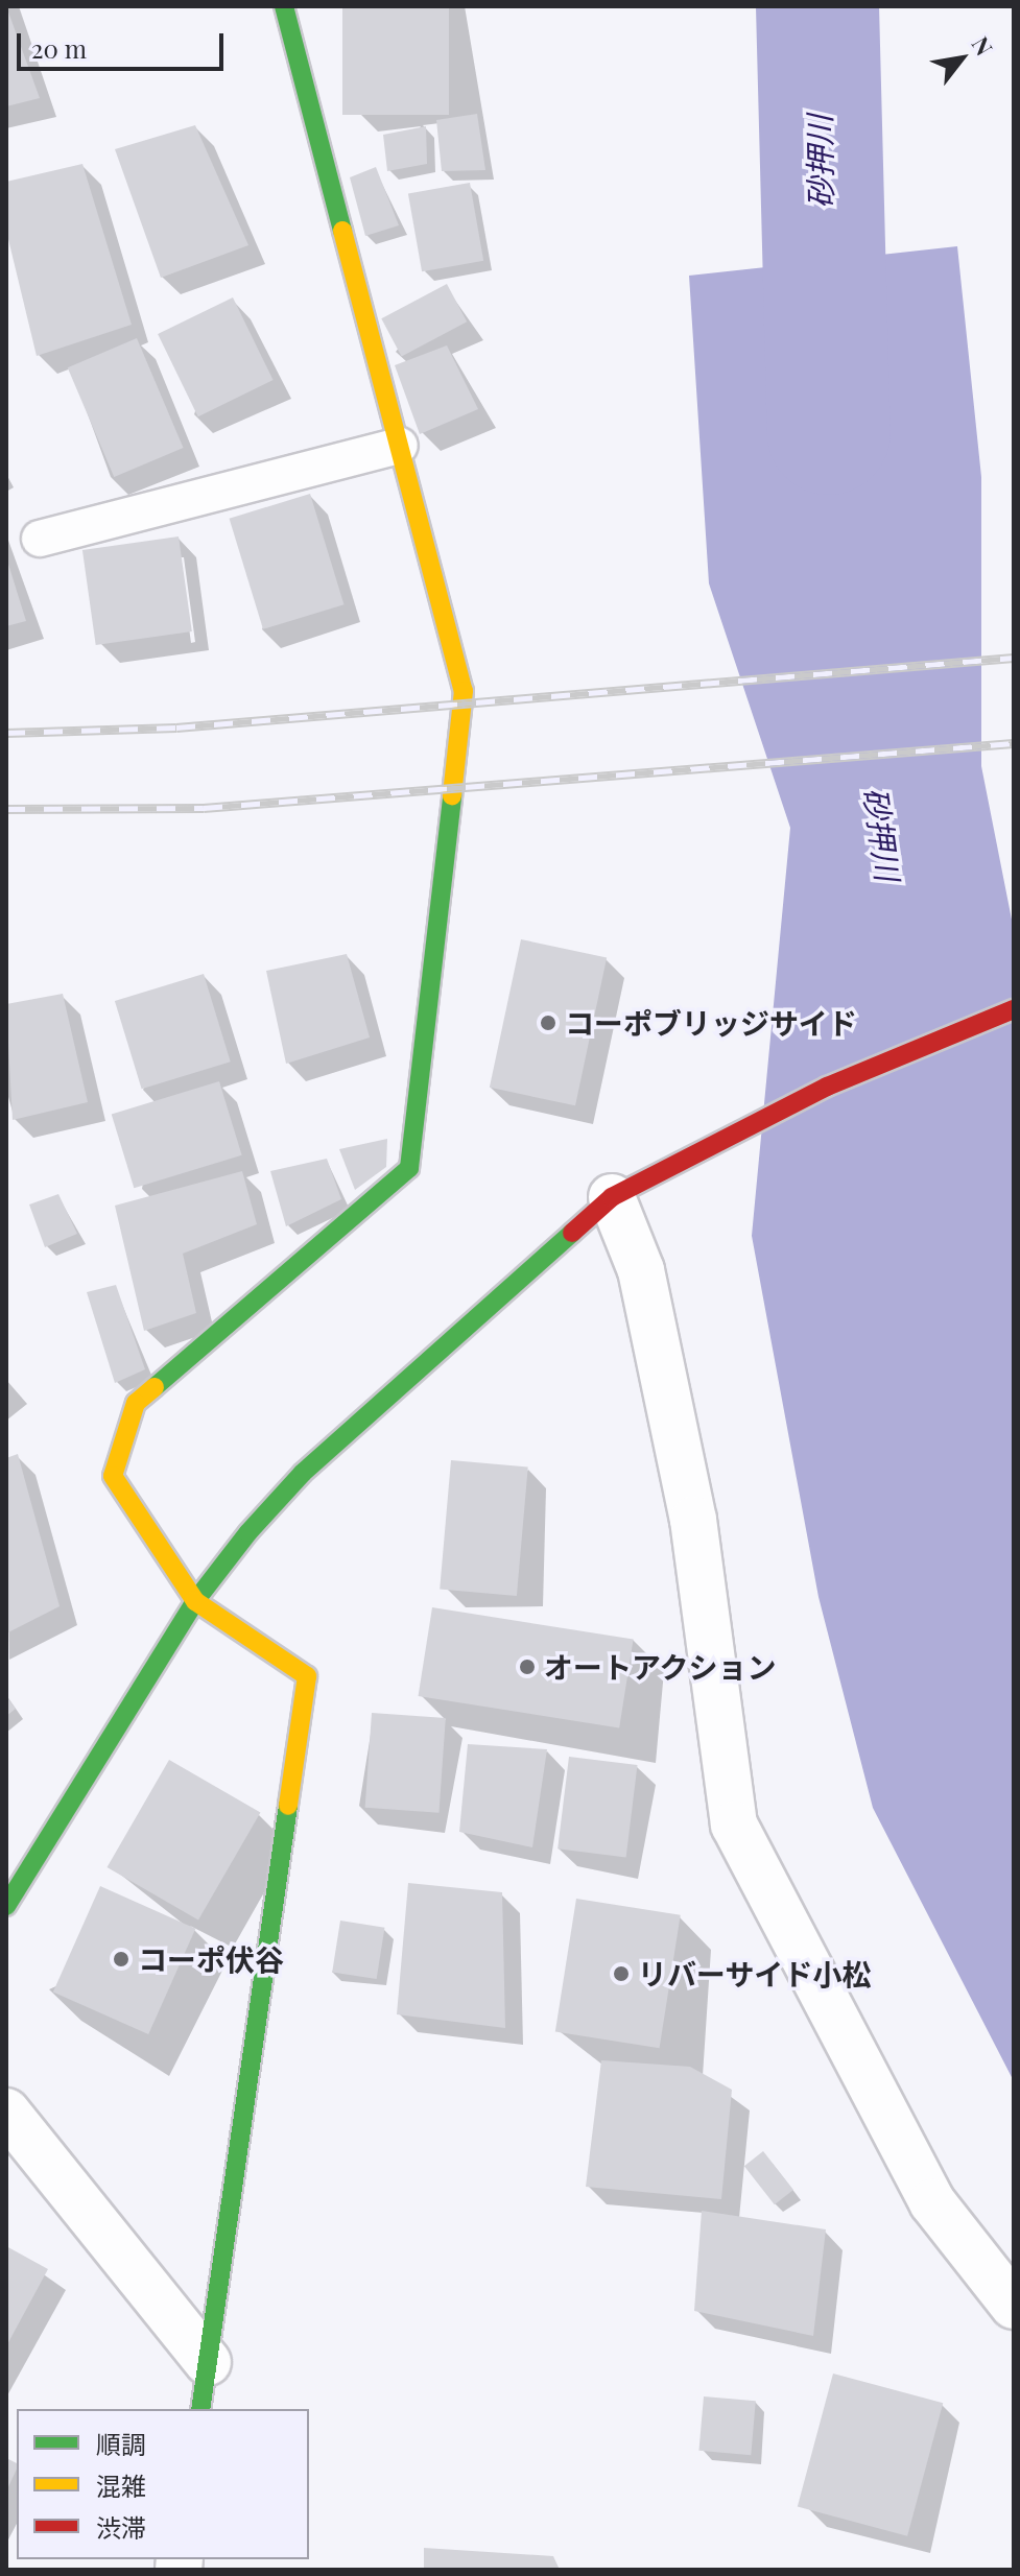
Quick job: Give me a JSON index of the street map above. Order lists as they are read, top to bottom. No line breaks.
{"water":["砂押川"],"places":["コーポブリッジサイド","オートアクション","コーポ伏谷","リバーサイド小松"],"legend":["順調","混雑","渋滞"],"scale_bar":"20 m","north":"top right"}
